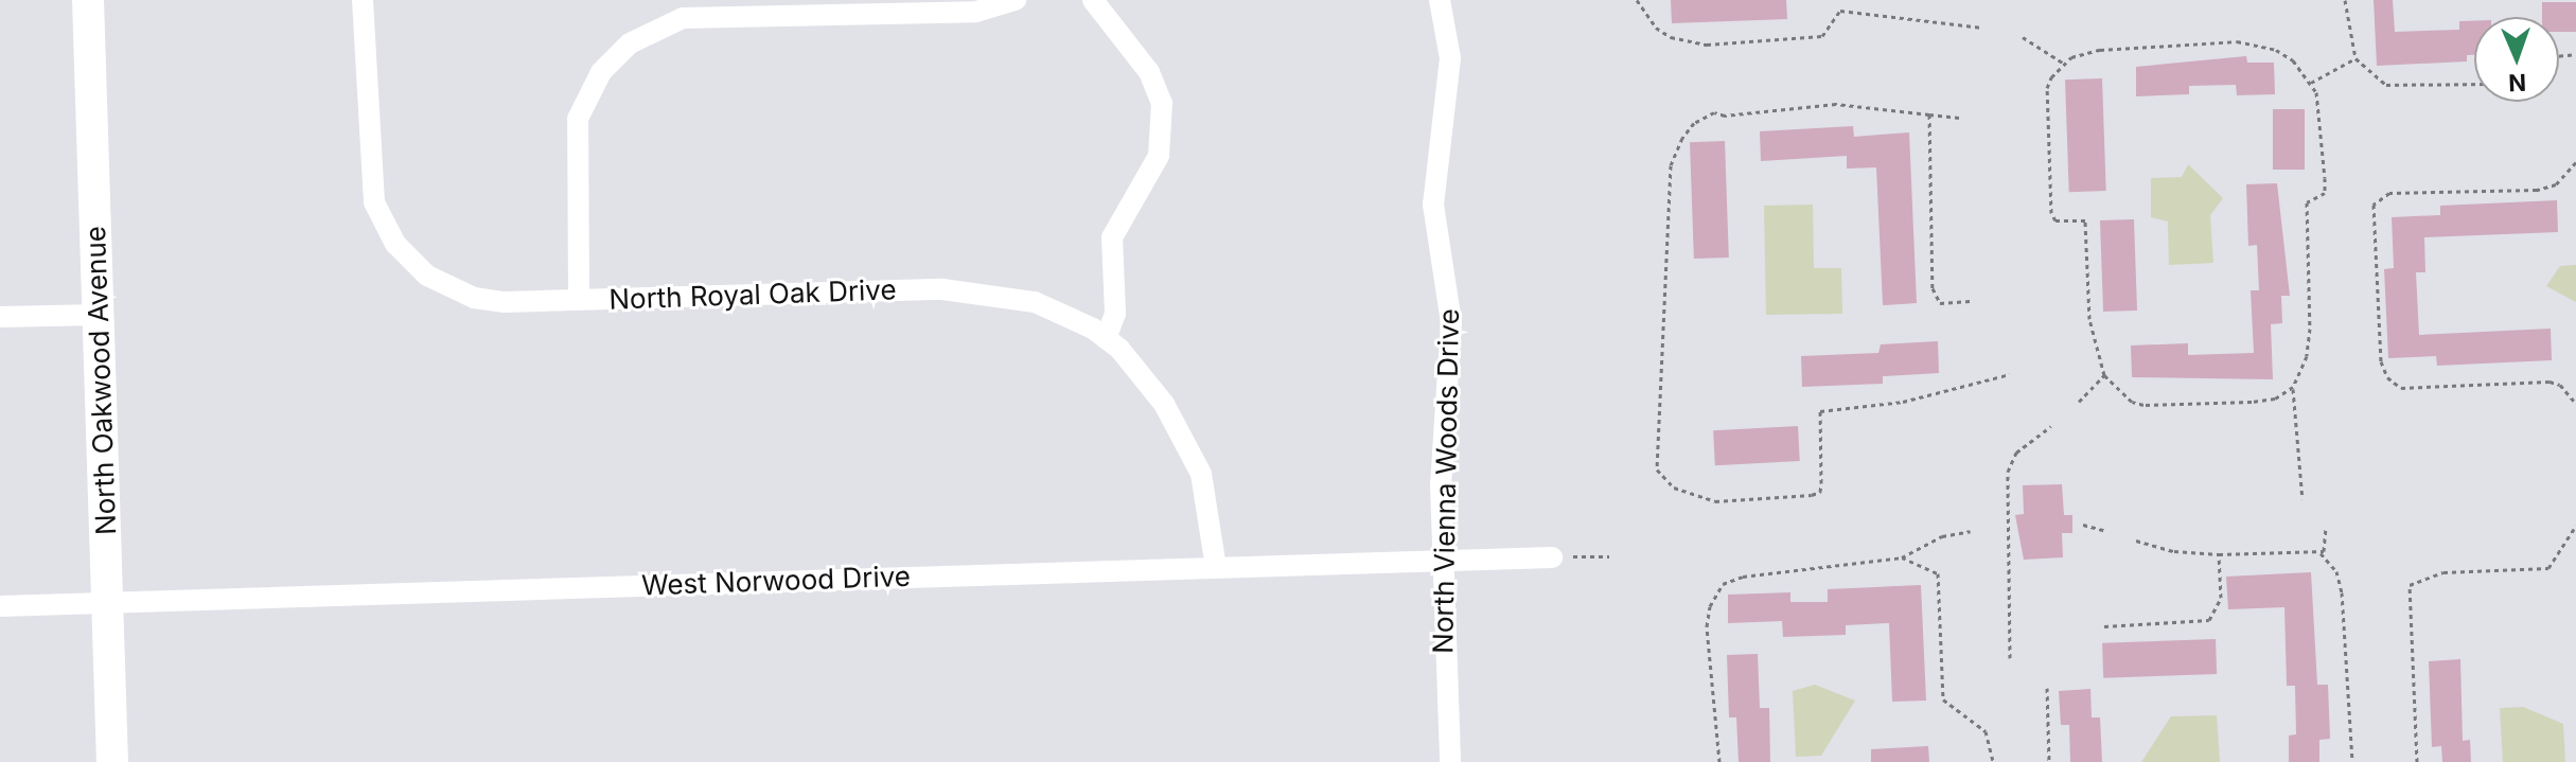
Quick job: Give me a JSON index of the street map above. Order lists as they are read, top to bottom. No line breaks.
{"streets":{"street":["North Royal Oak Drive","North Oakwood Avenue","North Vienna Woods Drive","West Norwood Drive"]},"crossings":[["North Royal Oak Drive","West Norwood Drive"],["North Oakwood Avenue","West Norwood Drive"],["North Vienna Woods Drive","West Norwood Drive"]],"north":"bottom"}
